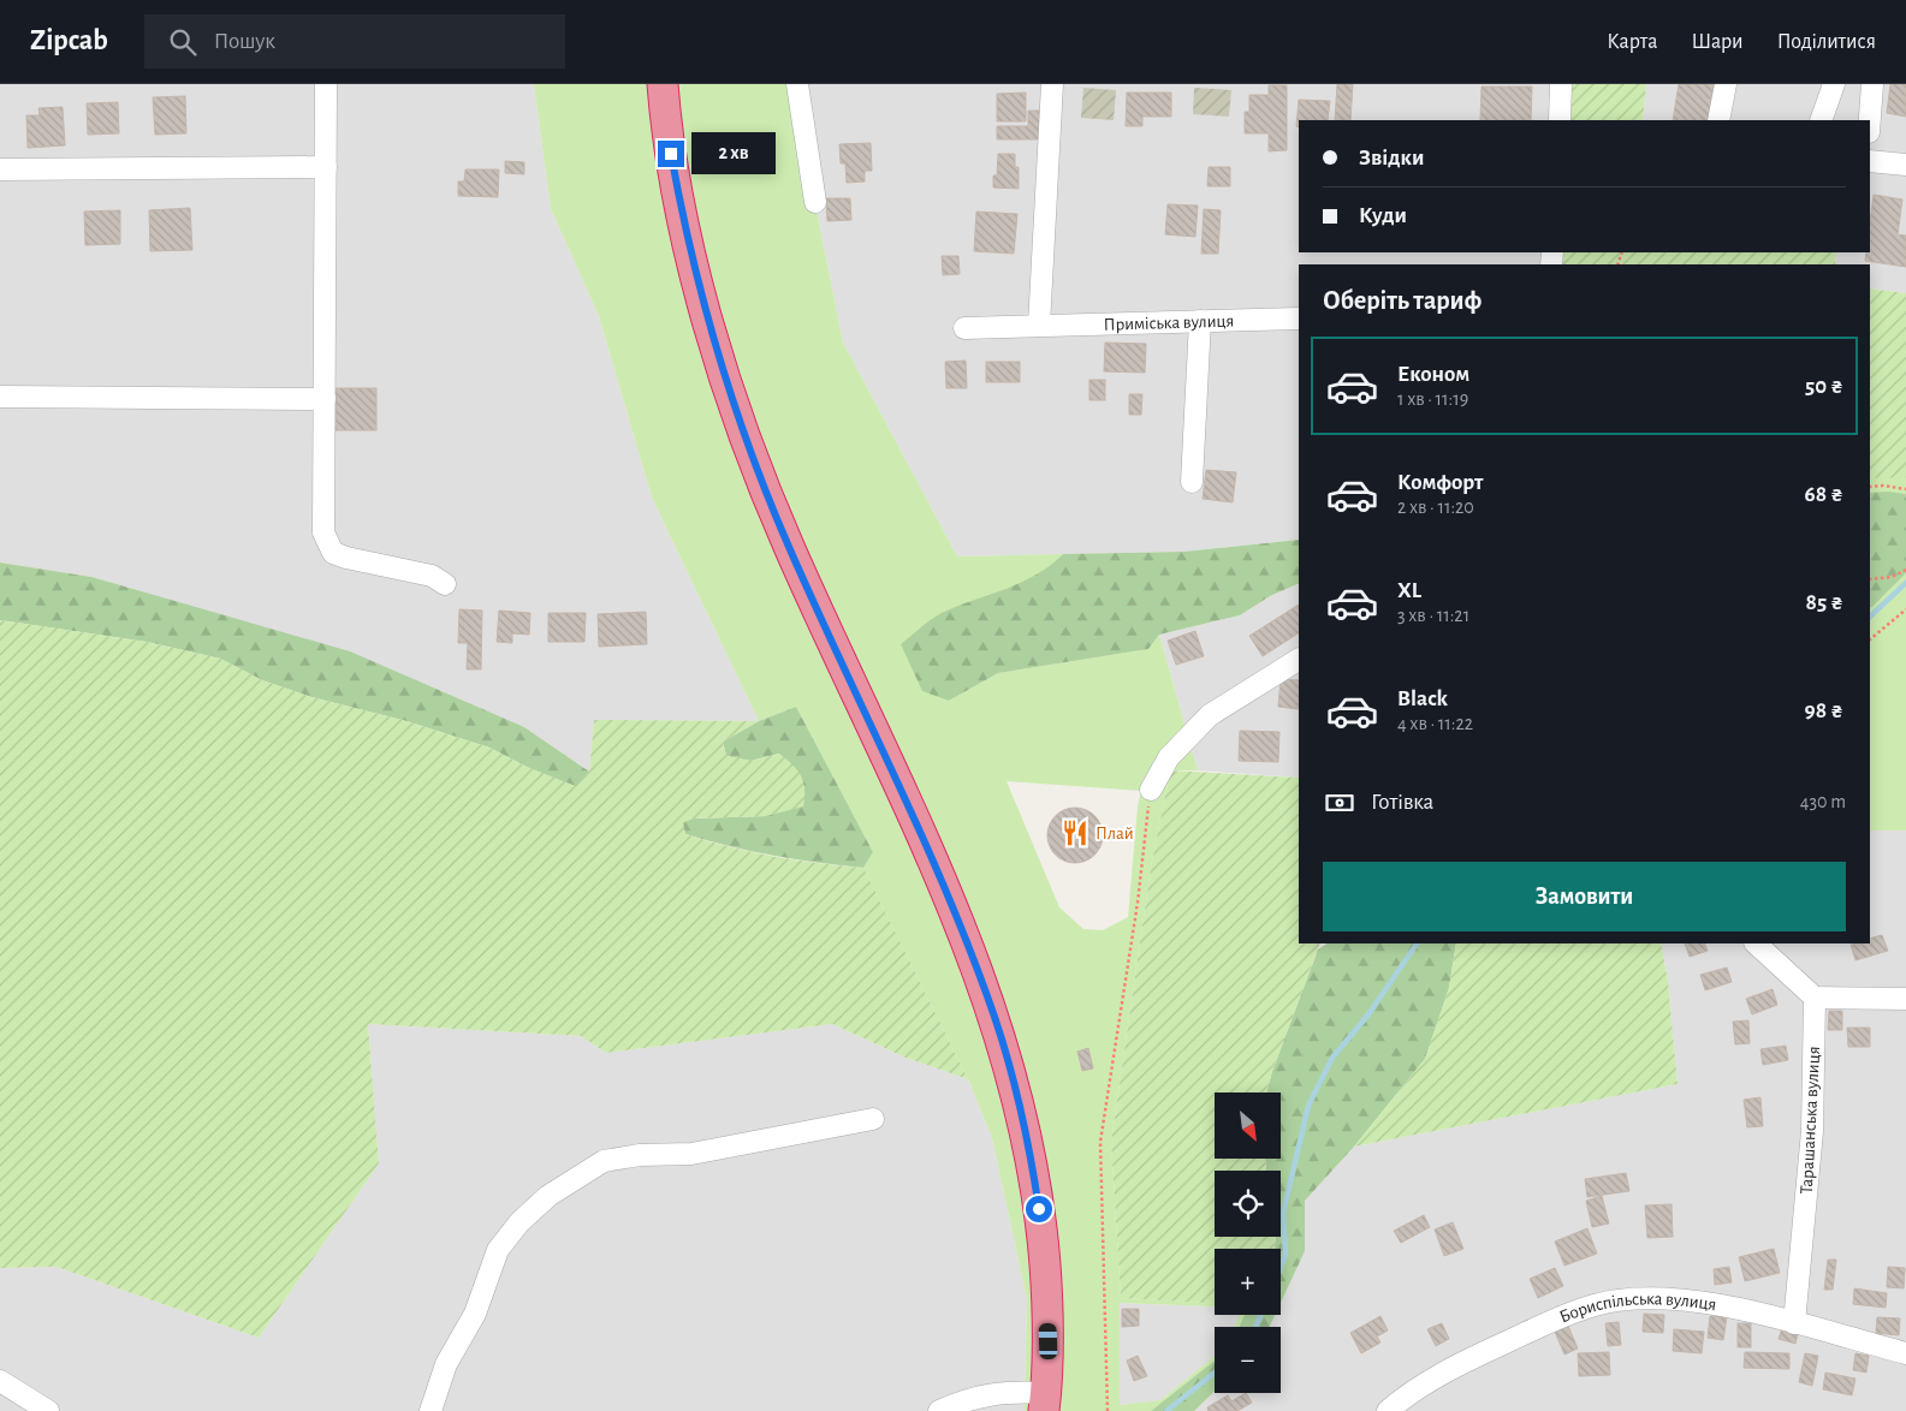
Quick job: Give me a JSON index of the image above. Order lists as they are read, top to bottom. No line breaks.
{"streets":{"street":["Приміська вулиця","Тарашанська вулиця","Бориспільська вулиця"]},"crossings":[["Тарашанська вулиця","Бориспільська вулиця"]],"places":{"restaurant":["Плай"]},"north":"bottom right","page":{"header":"Zipcab","search":"Пошук","nav":["Карта","Шари","Поділитися"],"banner":["Звідки","Куди"],"bubble":"2 хв","heading":"Оберіть тариф","list":[{"name":"Економ","note":"1 хв · 11:19","value":"50 ₴"},{"name":"Комфорт","note":"2 хв · 11:20","value":"68 ₴"},{"name":"XL","note":"3 хв · 11:21","value":"85 ₴"},{"name":"Black","note":"4 хв · 11:22","value":"98 ₴"}],"pay":["Готівка","430 m"],"buttons":"Замовити","map_buttons":["+","−"]}}
